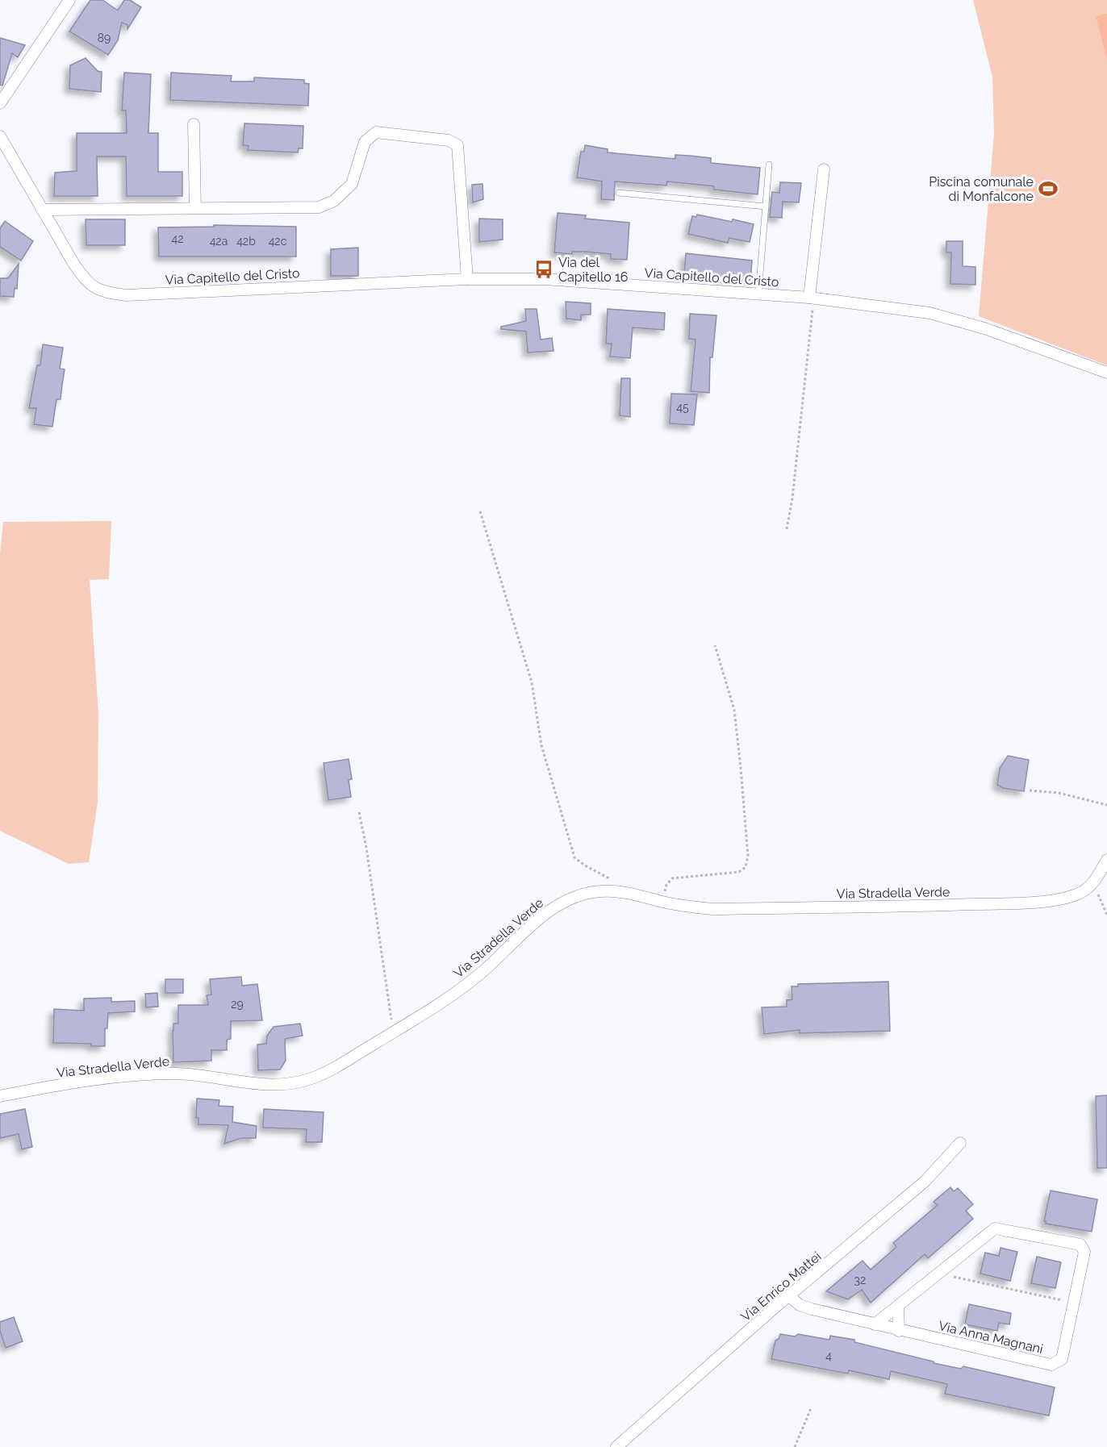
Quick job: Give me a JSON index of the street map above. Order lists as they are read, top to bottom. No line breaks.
{"streets":{"street":["Via Capitello del Cristo","Via Stradella Verde","Via Enrico Mattei","Via Anna Magnani"]},"crossings":[["Via Enrico Mattei","Via Anna Magnani"]],"places":{"sports":["Piscina comunale di Monfalcone"],"bus stop":["Via del Capitello 16"]},"house_numbers":["89","42","42a","42b","42c","45","29","32","4"]}
